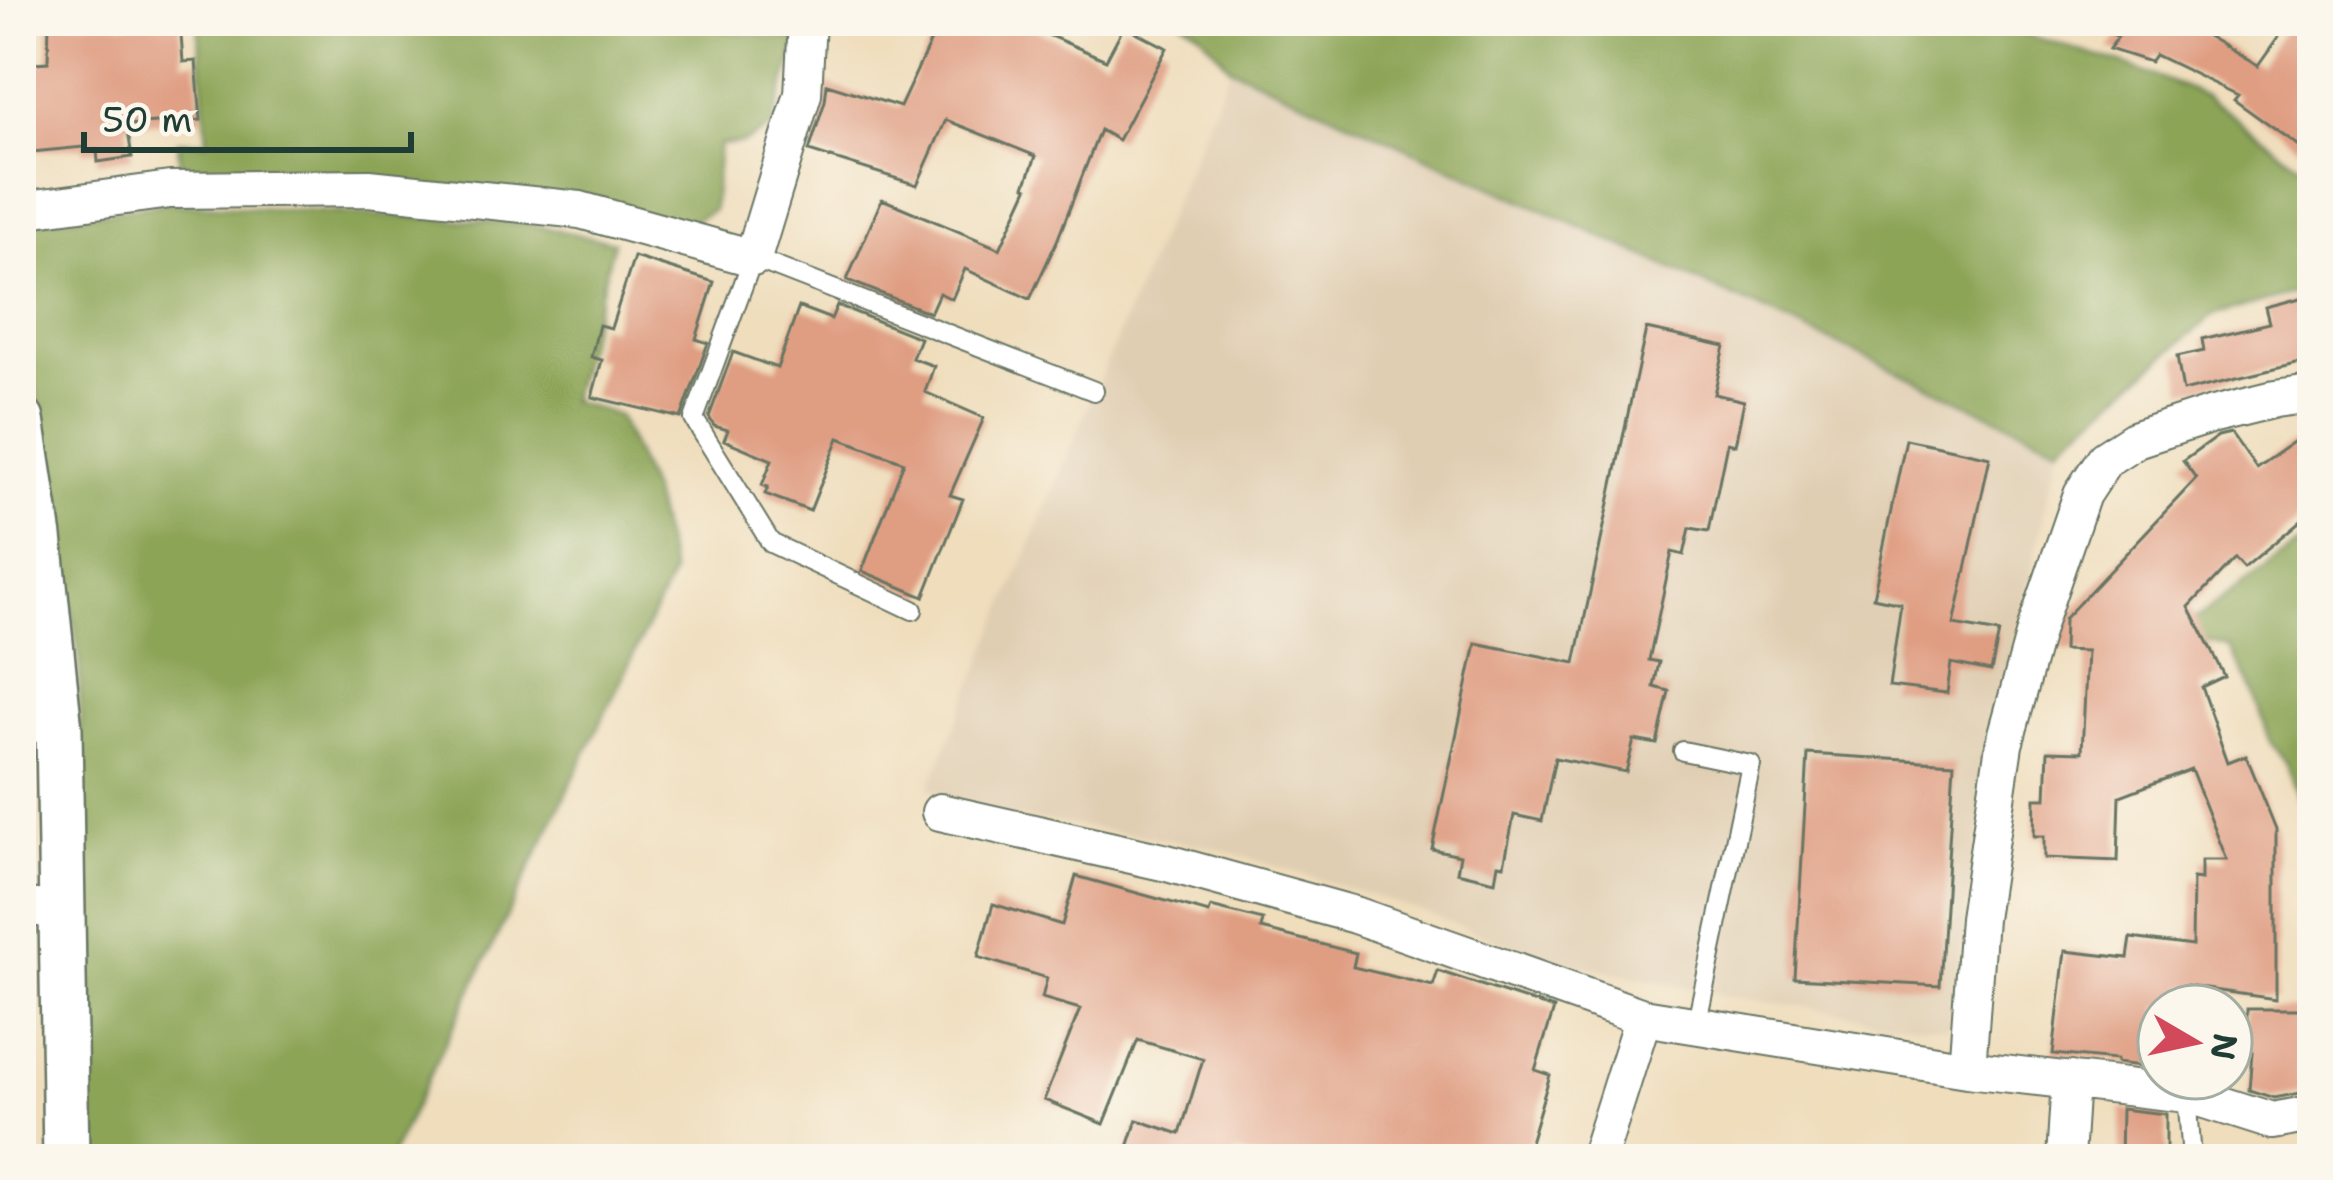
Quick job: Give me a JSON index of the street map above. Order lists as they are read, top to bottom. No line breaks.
{"scale_bar":"50 m","north":"right"}
